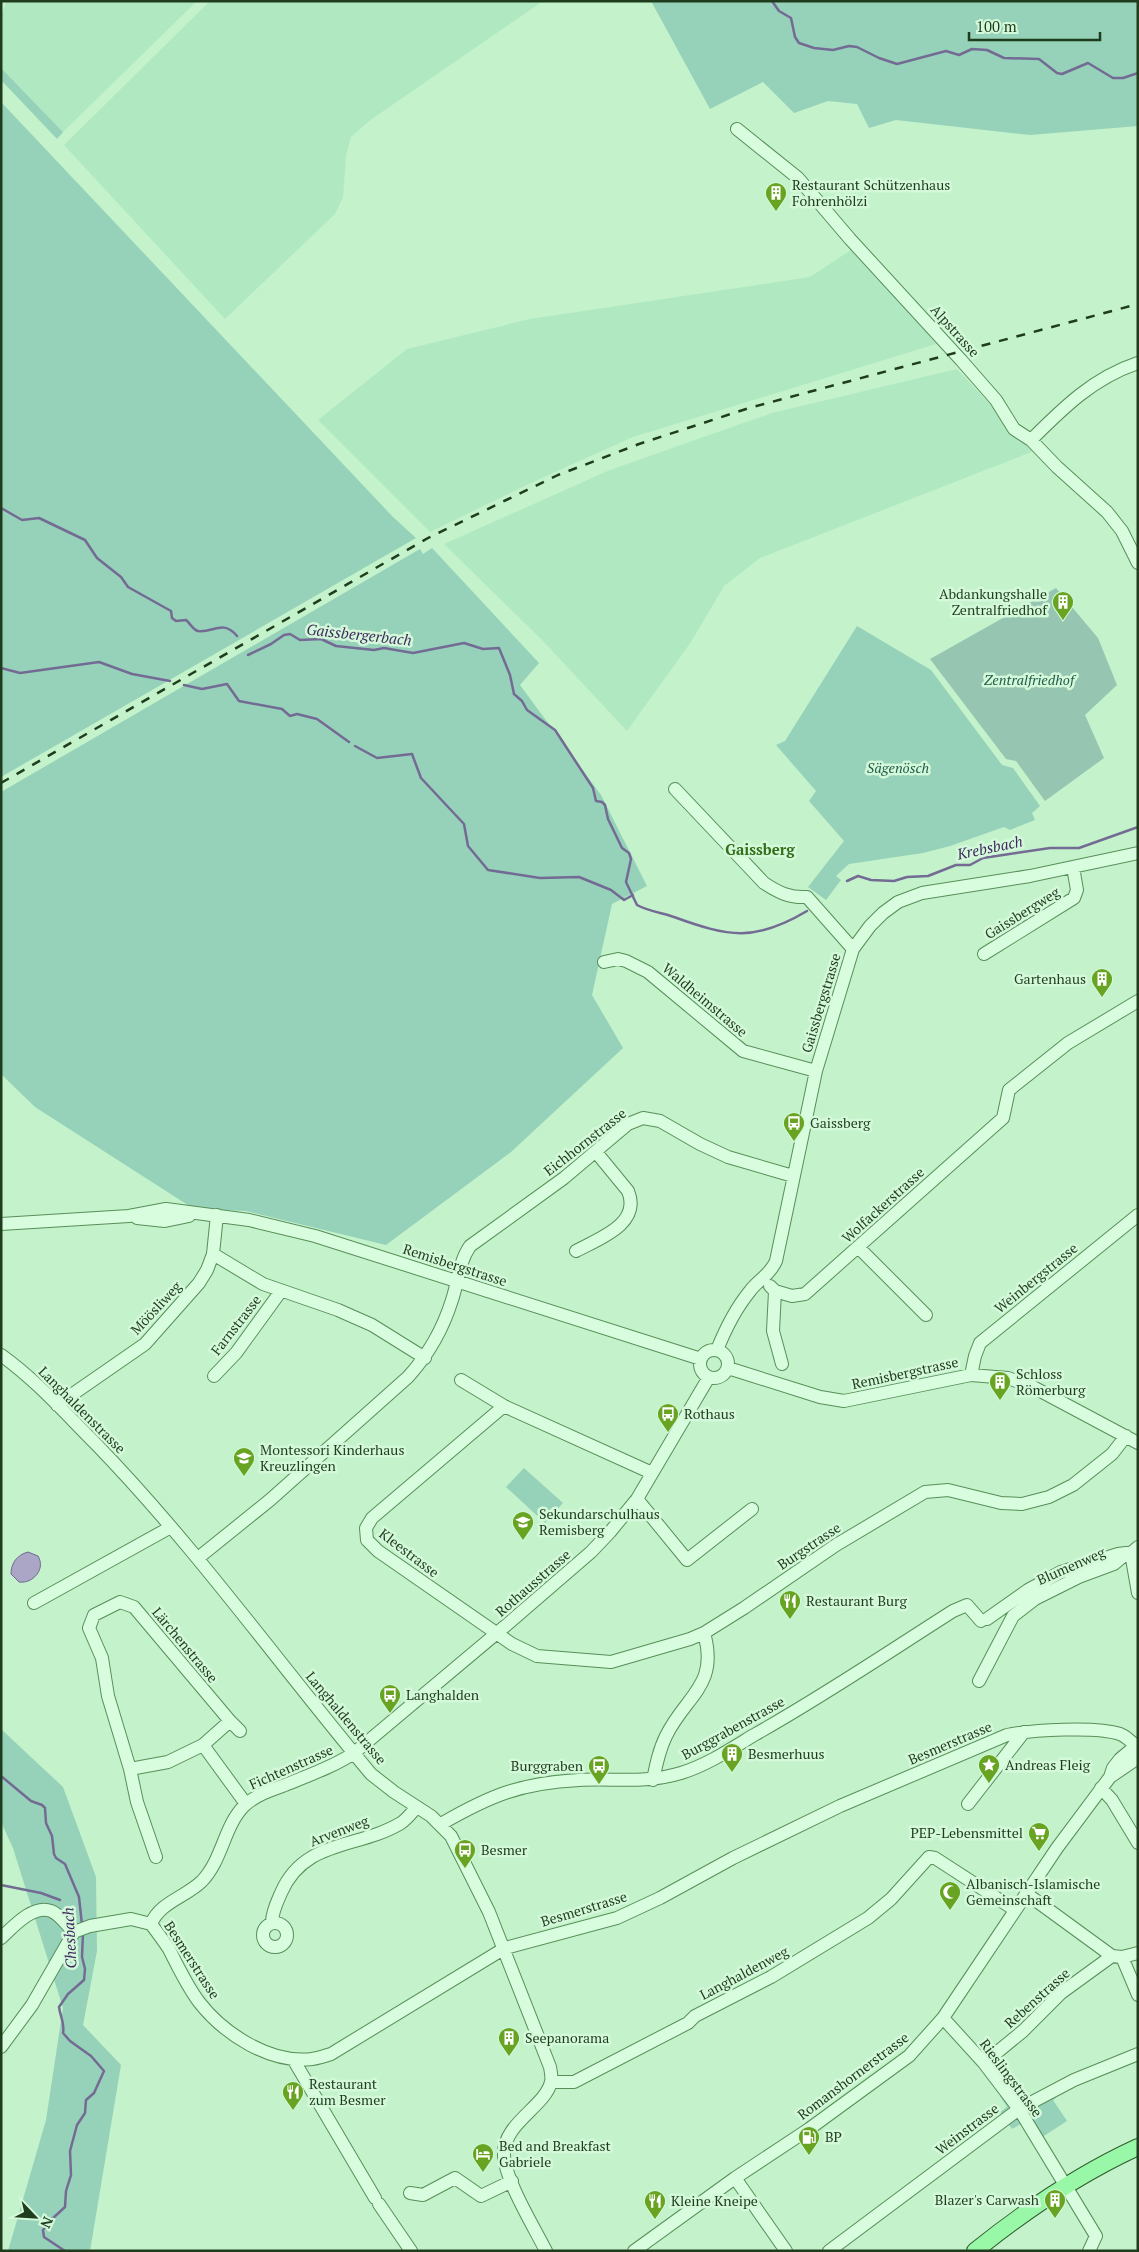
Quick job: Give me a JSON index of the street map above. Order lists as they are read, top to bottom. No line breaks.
{"streets":{"street":["Alpstrasse","Gaissbergweg","Waldheimstrasse","Gaissbergstrasse","Eichhornstrasse","Wolfackerstrasse","Remisbergstrasse","Weinbergstrasse","Möösliweg","Farnstrasse","Langhaldenstrasse","Burgstrasse","Kleestrasse","Blumenweg","Rothausstrasse","Lärchenstrasse","Burggrabenstrasse","Besmerstrasse","Fichtenstrasse","Arvenweg","Langhaldenweg","Rebenstrasse","Romanshornerstrasse","Rieslingstrasse","Weinstrasse"]},"crossings":[["Gaissbergweg","Gaissbergstrasse"],["Waldheimstrasse","Gaissbergstrasse"],["Gaissbergstrasse","Eichhornstrasse"],["Gaissbergstrasse","Remisbergstrasse"],["Gaissbergstrasse","Rothausstrasse"],["Eichhornstrasse","Remisbergstrasse"],["Eichhornstrasse","Langhaldenstrasse"],["Remisbergstrasse","Weinbergstrasse"],["Remisbergstrasse","Möösliweg"],["Remisbergstrasse","Burgstrasse"],["Remisbergstrasse","Rothausstrasse"],["Möösliweg","Langhaldenstrasse"],["Langhaldenstrasse","Rothausstrasse"],["Langhaldenstrasse","Burggrabenstrasse"],["Langhaldenstrasse","Besmerstrasse"],["Langhaldenstrasse","Fichtenstrasse"],["Langhaldenstrasse","Arvenweg"],["Langhaldenstrasse","Langhaldenweg"],["Burgstrasse","Kleestrasse"],["Burgstrasse","Rothausstrasse"],["Kleestrasse","Rothausstrasse"],["Blumenweg","Burggrabenstrasse"],["Rothausstrasse","Fichtenstrasse"],["Besmerstrasse","Fichtenstrasse"],["Besmerstrasse","Romanshornerstrasse"],["Langhaldenweg","Romanshornerstrasse"],["Rebenstrasse","Rieslingstrasse"],["Romanshornerstrasse","Rieslingstrasse"],["Rieslingstrasse","Weinstrasse"]],"districts":["Gaissberg"],"water":["Gaissbergerbach","Krebsbach","Chesbach"],"parks":["Zentralfriedhof","Sägenösch"],"places":{"building":["Restaurant Schützenhaus Fohrenhölzi","Abdankungshalle Zentralfriedhof","Gartenhaus","Schloss Römerburg","Besmerhuus","Seepanorama","Blazer's Carwash"],"bus stop":["Gaissberg","Rothaus","Langhalden","Burggraben","Besmer"],"school or university":["Montessori Kinderhaus Kreuzlingen","Sekundarschulhaus Remisberg"],"restaurant":["Restaurant Burg","Restaurant zum Besmer","Kleine Kneipe"],"place":["Andreas Fleig"],"supermarket":["PEP-Lebensmittel"],"mosque":["Albanisch-Islamische Gemeinschaft"],"fuel station":["BP"],"hotel":["Bed and Breakfast Gabriele"]},"scale_bar":"100 m","north":"bottom right"}
